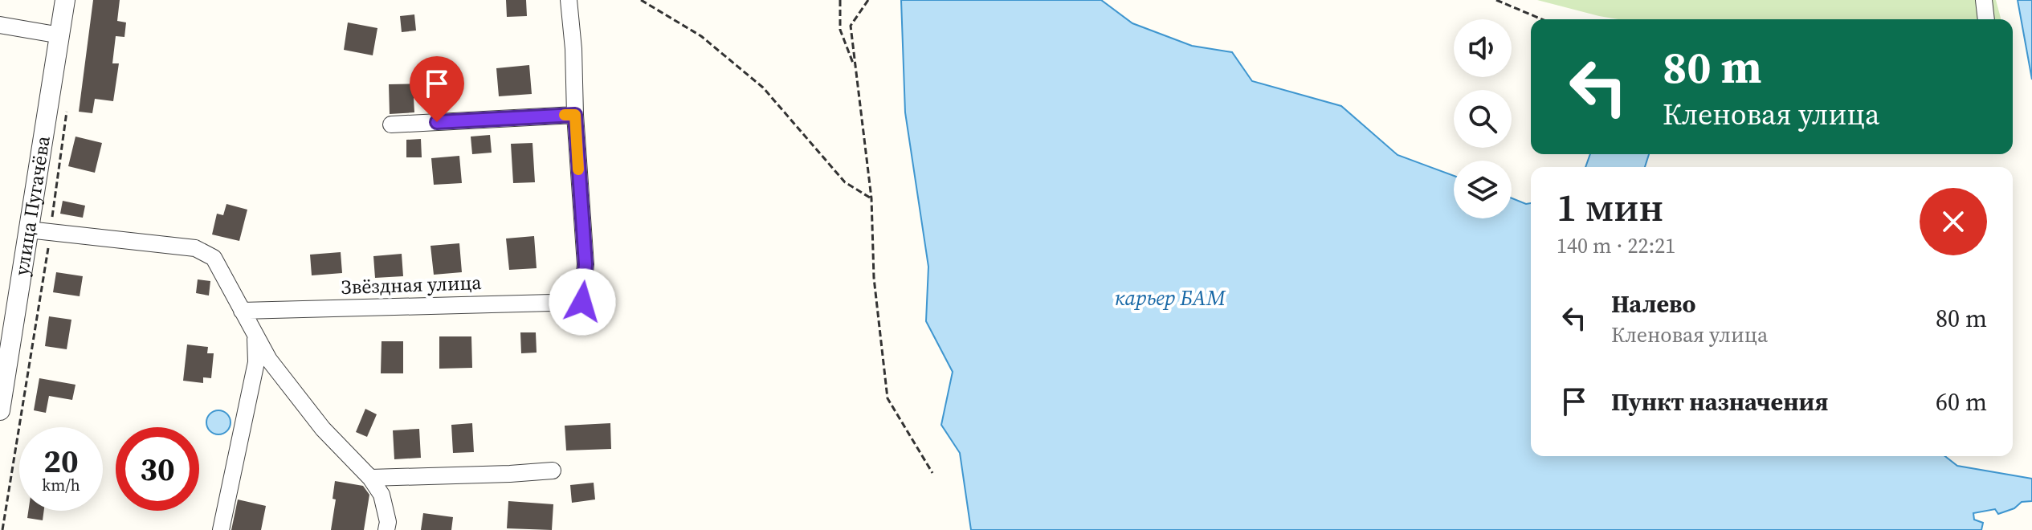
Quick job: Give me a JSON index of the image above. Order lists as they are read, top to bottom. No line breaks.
{"streets":{"street":["улица Пугачёва","Звёздная улица"]},"water":["карьер БАМ"],"page":{"turn":["80 m","Кленовая улица"],"heading":["1 мин","140 m · 22:21"],"list":[{"name":"Налево","note":"Кленовая улица","value":"80 m"},{"name":"Пункт назначения","value":"60 m"}],"speed":"20 km/h","limit":"30"}}
